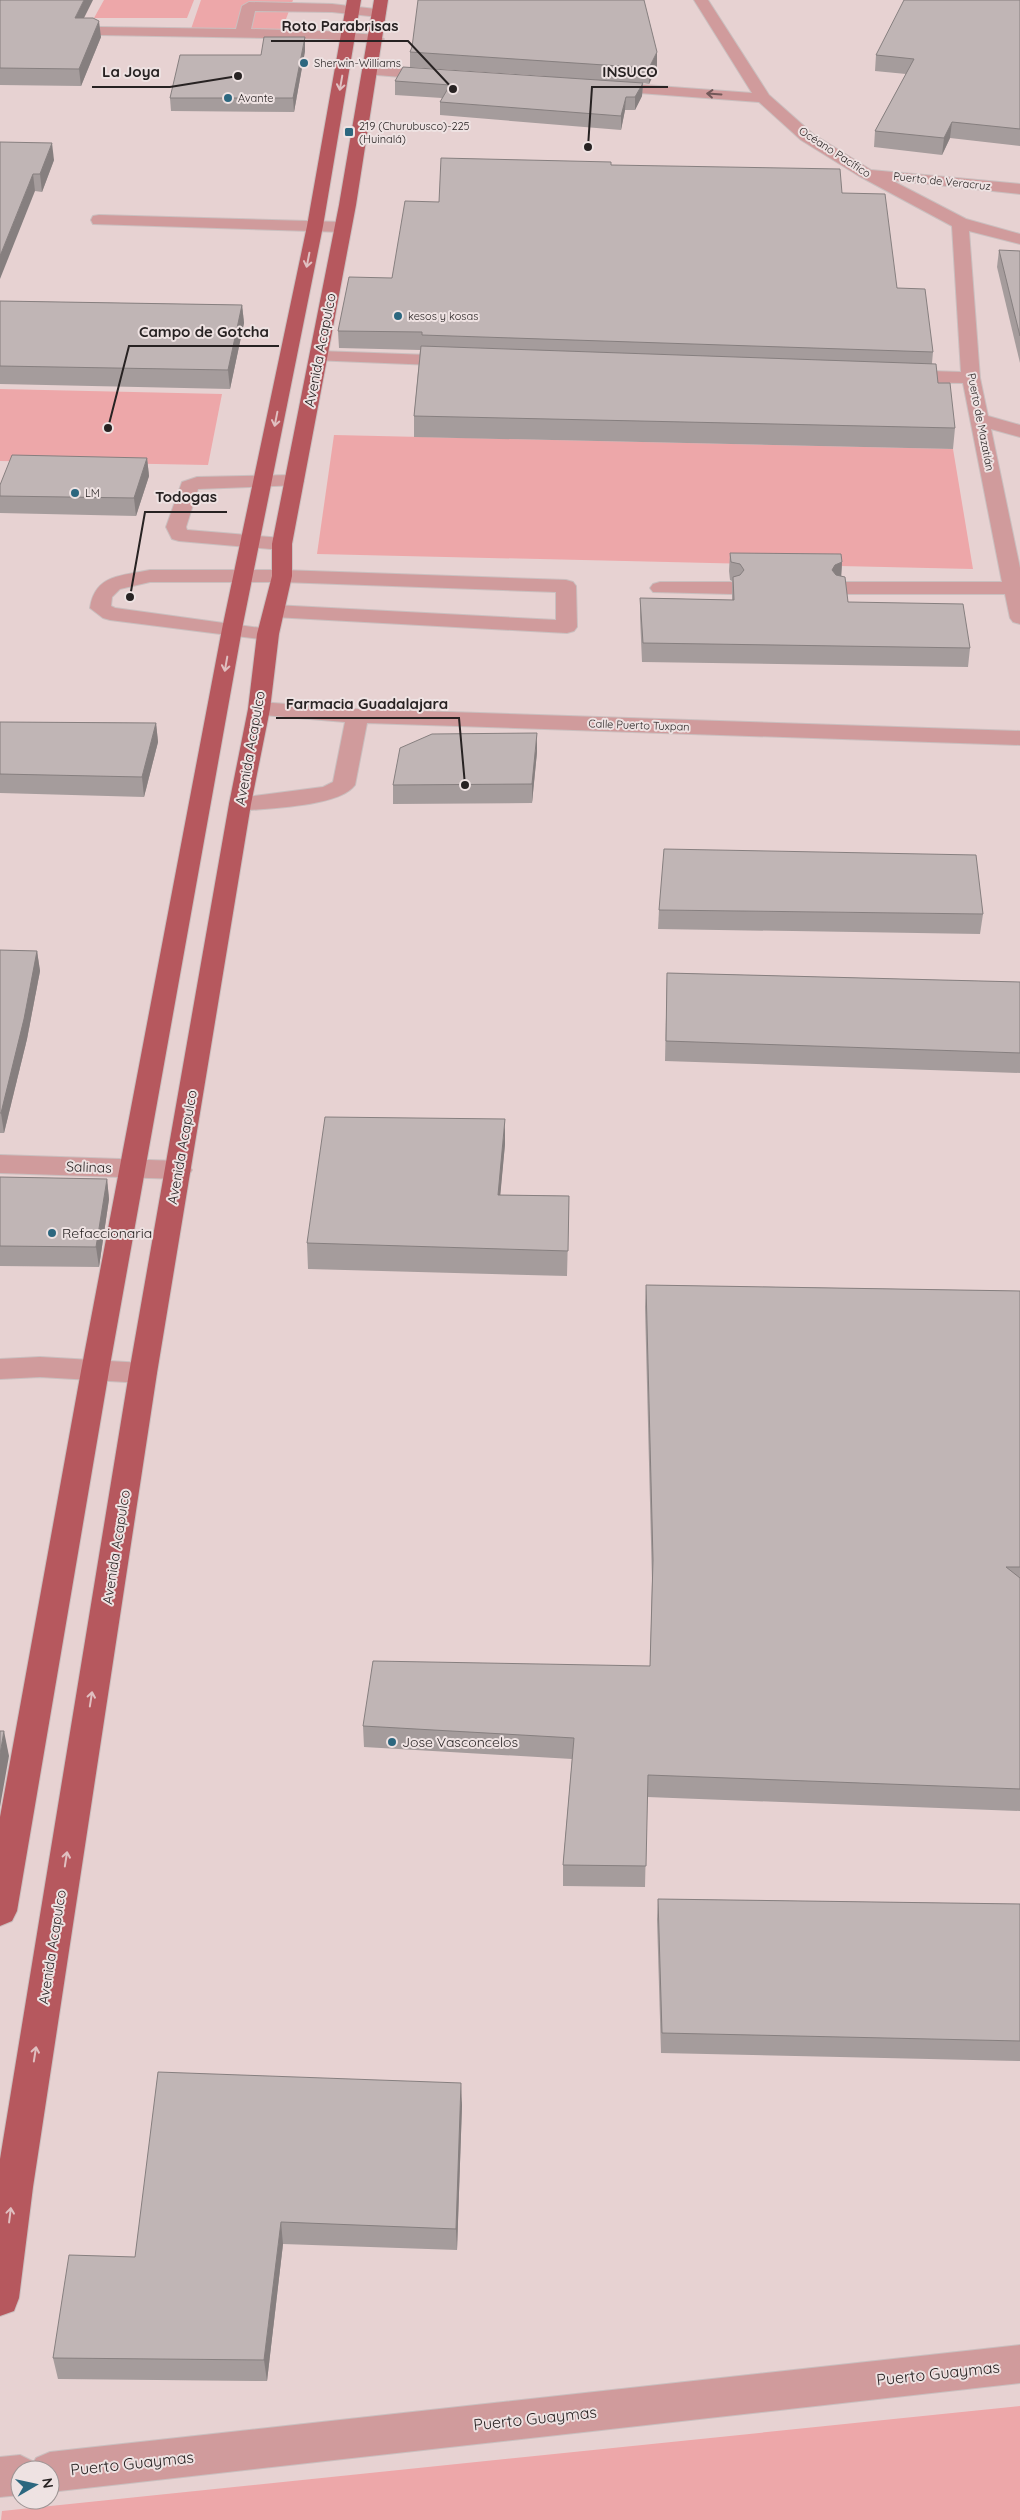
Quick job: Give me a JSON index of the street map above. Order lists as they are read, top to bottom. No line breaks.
{"streets":{"main road":["Avenida Acapulco"],"street":["Océano Pacífico","Puerto de Veracruz","Puerto de Mazatlán","Calle Puerto Tuxpan","Salinas","Puerto Guaymas"]},"crossings":[["Océano Pacífico","Puerto de Veracruz"],["Océano Pacífico","Puerto de Mazatlán"],["Avenida Acapulco","Calle Puerto Tuxpan"],["Avenida Acapulco","Salinas"]],"places":{"other":["Sherwin-Williams","La Joya","Roto Parabrisas","Avante","INSUCO","kesos y kosas","Campo de Gotcha","LM","Todogas","Farmacia Guadalajara","Refaccionaria","Jose Vasconcelos"],"transit":["219 (Churubusco)-225 (Huinalá)"]},"north":"right"}
